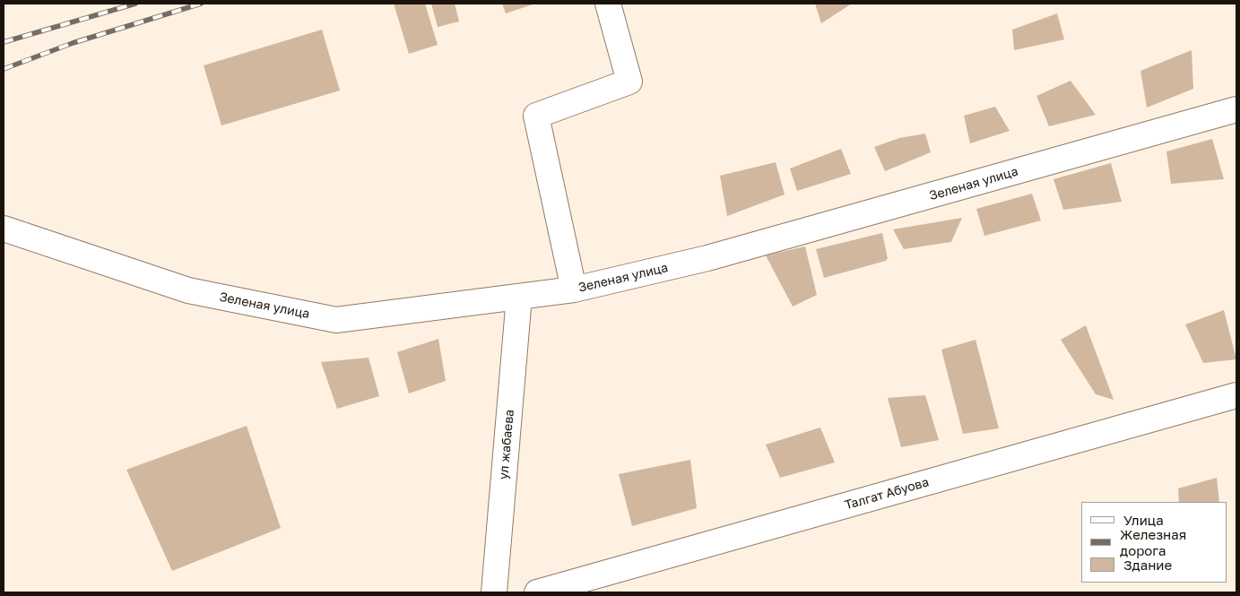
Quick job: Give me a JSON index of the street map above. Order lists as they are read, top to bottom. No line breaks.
{"streets":{"street":["Зеленая улица","ул жабаева","Талгат Абуова"]},"crossings":[["Зеленая улица","ул жабаева"]],"legend":["Улица","Железная дорога","Здание"]}
